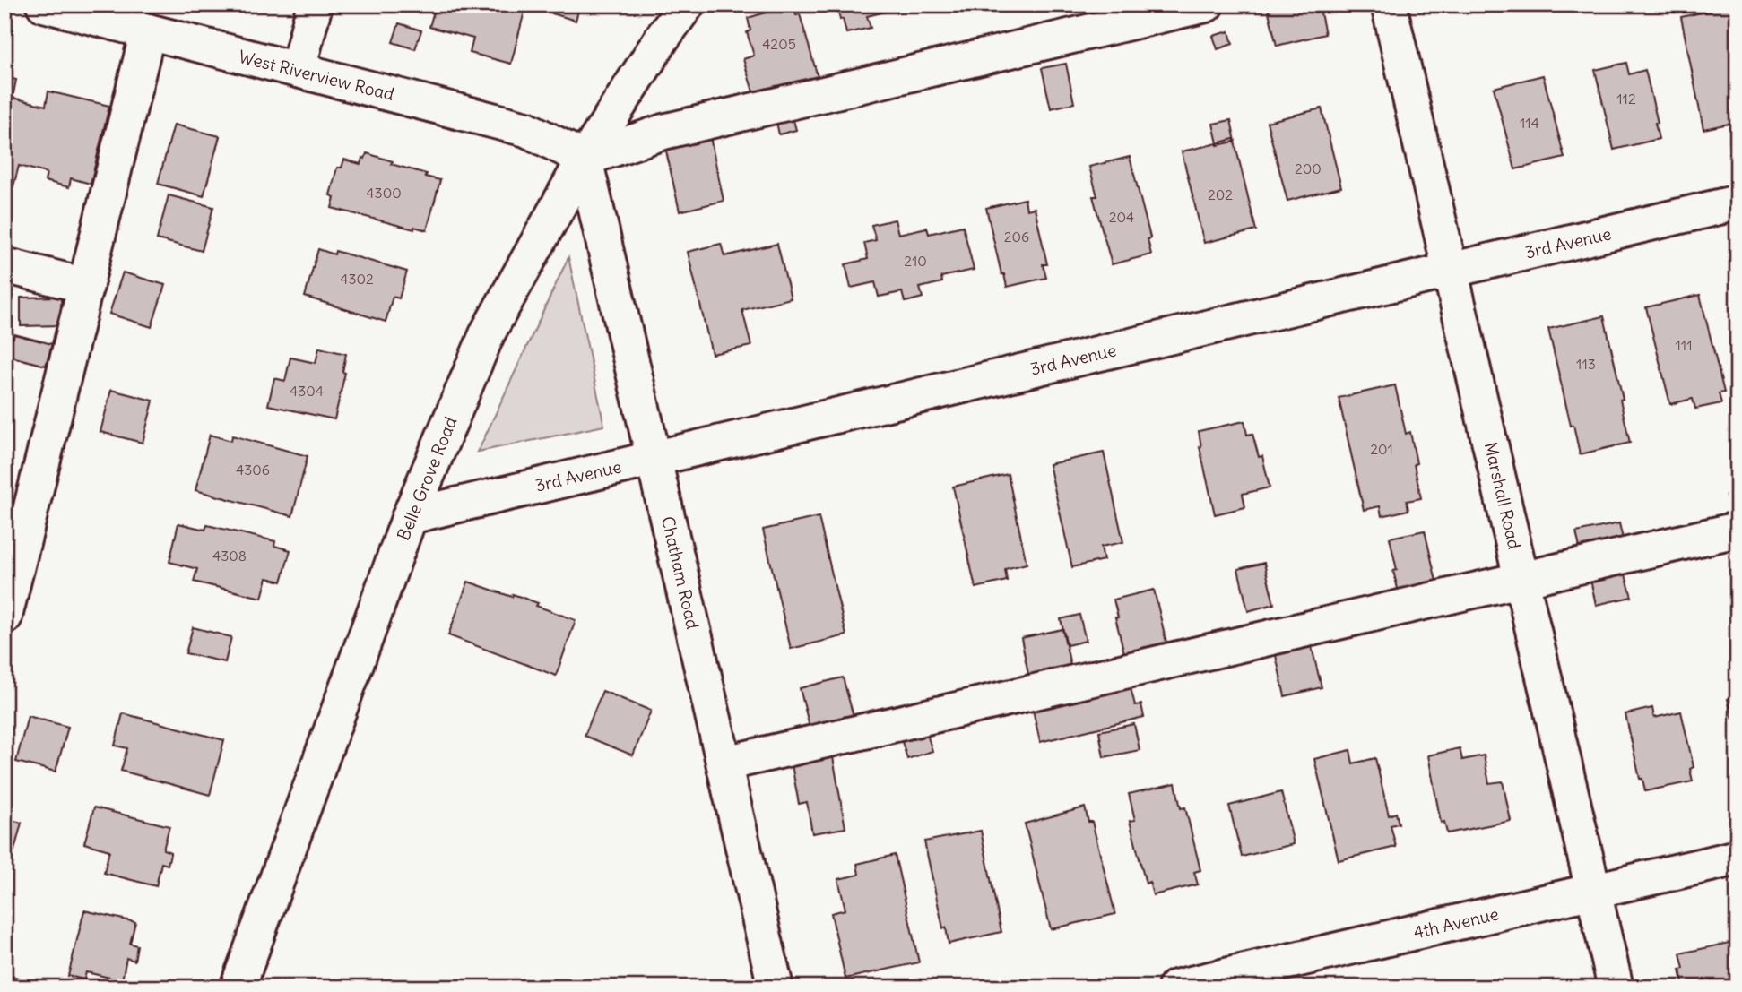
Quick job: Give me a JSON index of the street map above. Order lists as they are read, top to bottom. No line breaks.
{"streets":{"street":["West Riverview Road","3rd Avenue","Belle Grove Road","Marshall Road","Chatham Road","4th Avenue"]},"crossings":[["West Riverview Road","Belle Grove Road"],["West Riverview Road","Chatham Road"],["3rd Avenue","Belle Grove Road"],["3rd Avenue","Marshall Road"],["3rd Avenue","Chatham Road"],["Belle Grove Road","Chatham Road"],["Marshall Road","4th Avenue"]],"house_numbers":["4205","112","114","200","4300","202","204","206","210","4302","111","113","4304","201","4306","4308"]}
